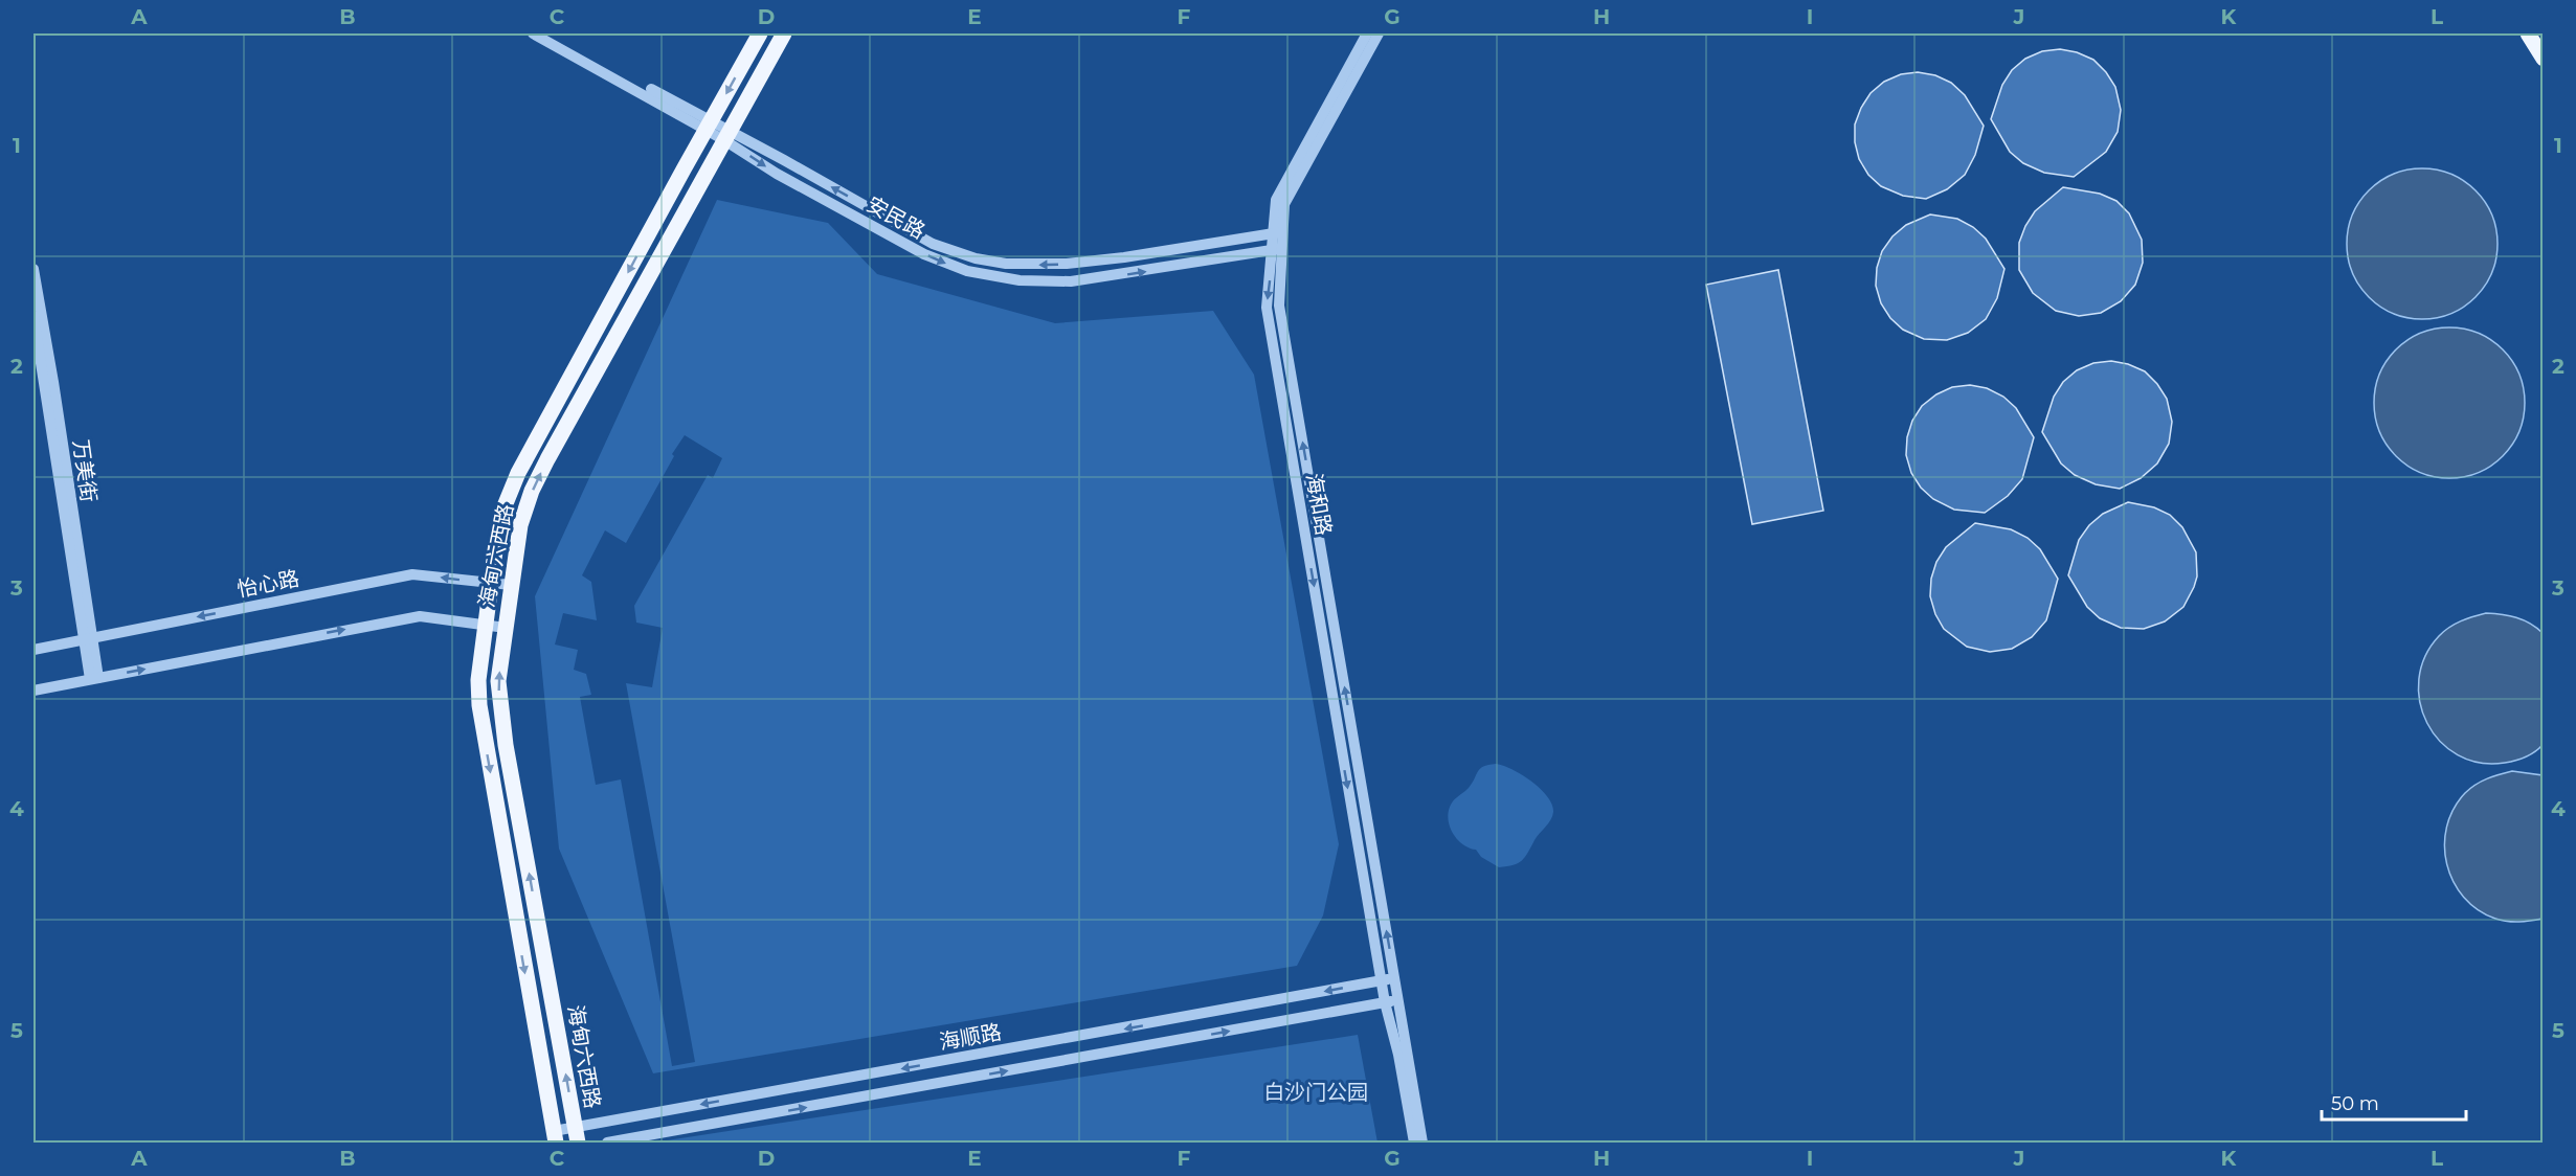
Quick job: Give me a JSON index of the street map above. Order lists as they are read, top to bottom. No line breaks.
{"streets":{"main road":["海甸六西路"],"street":["安民路","万美街","海和路","怡心路","海顺路"]},"crossings":[["安民路","海和路"],["安民路","海甸六西路"],["万美街","怡心路"],["海和路","海顺路"],["海甸六西路","怡心路"],["海甸六西路","海顺路"]],"parks":["白沙门公园"],"scale_bar":"50 m","grid":{"columns":["A","B","C","D","E","F","G","H","I","J","K","L"],"rows":["1","2","3","4","5"]}}
